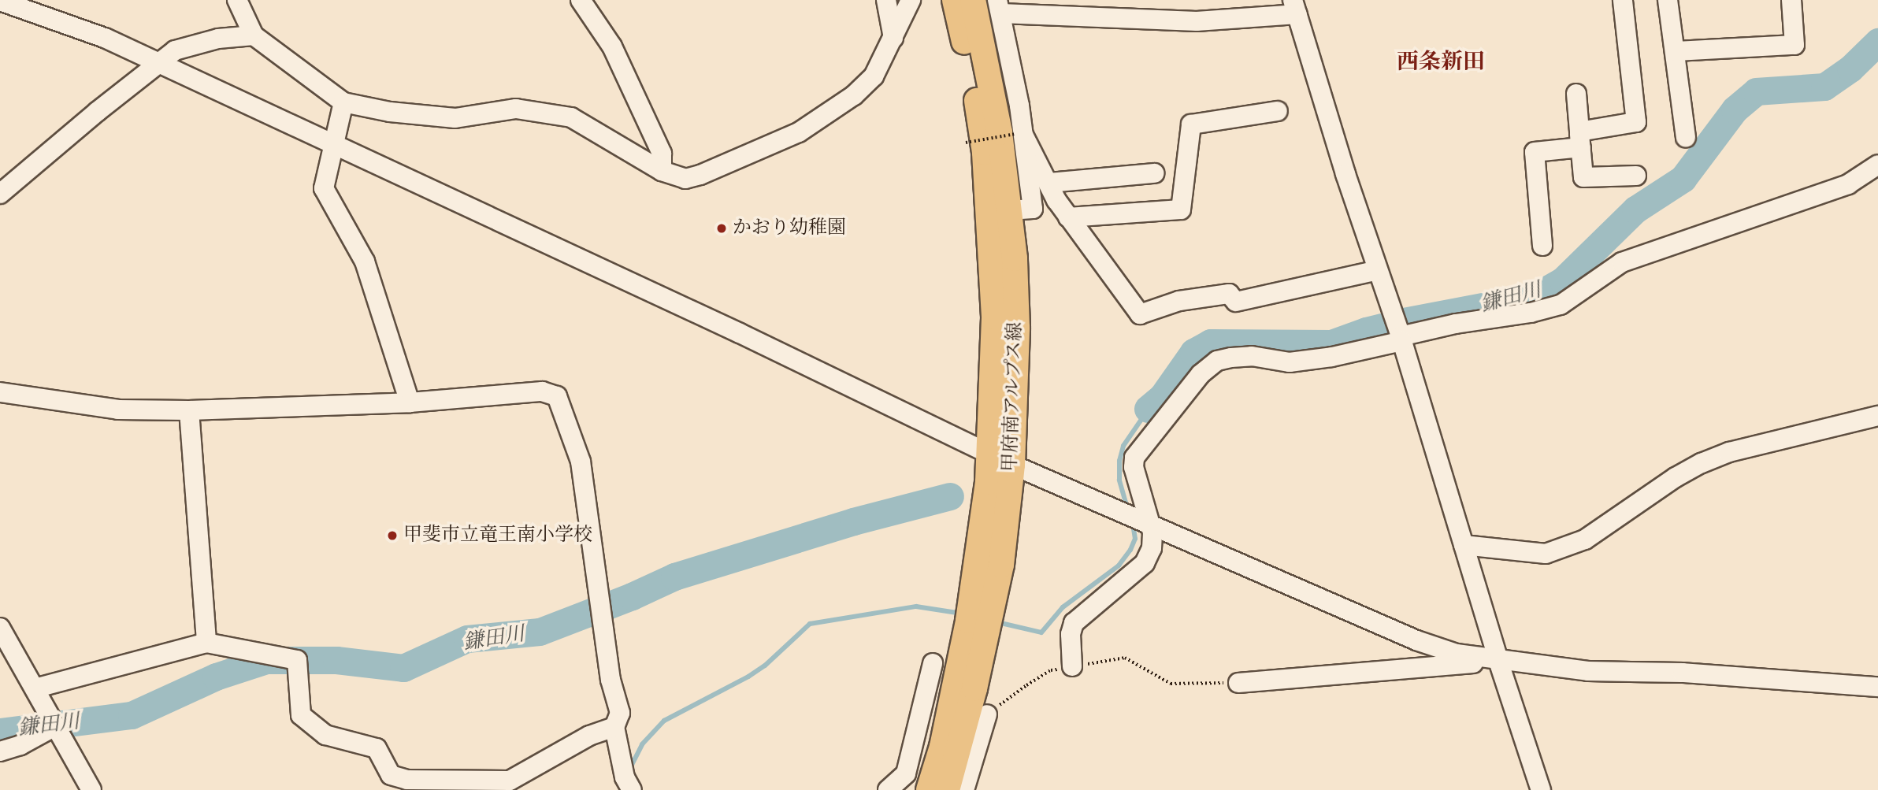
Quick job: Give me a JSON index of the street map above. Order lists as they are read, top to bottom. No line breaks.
{"streets":{"main road":["甲府南アルプス線"]},"districts":["西条新田"],"water":["鎌田川"],"places":["かおり幼稚園","甲斐市立竜王南小学校"]}
